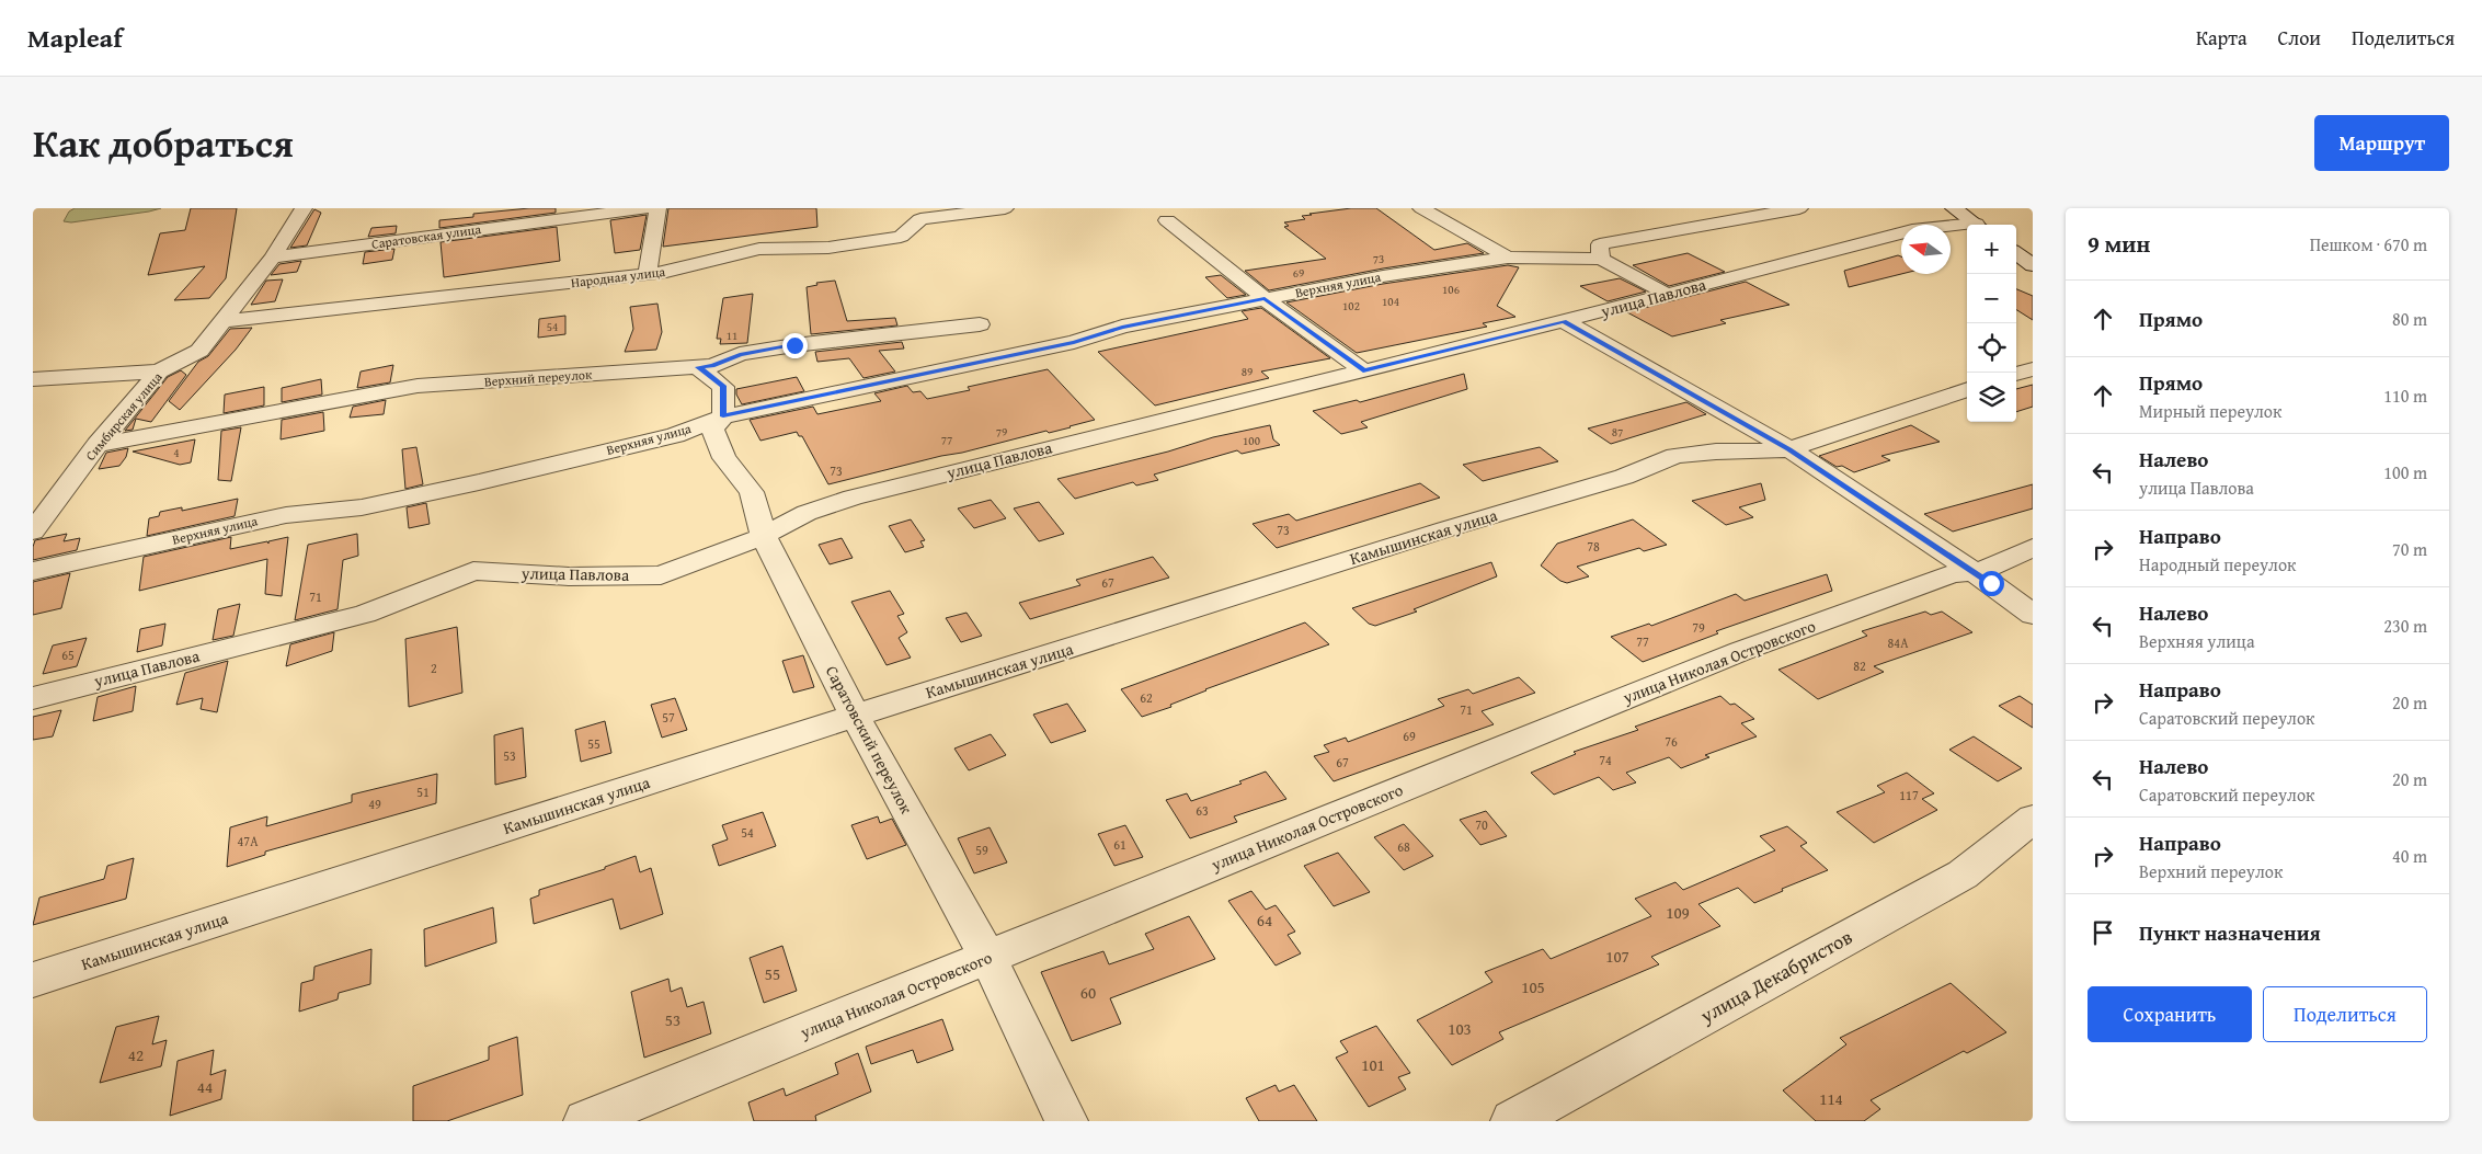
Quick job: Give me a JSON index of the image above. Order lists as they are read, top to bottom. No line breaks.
{"streets":{"street":["Саратовская улица","Народная улица","Верхняя улица","улица Павлова","Верхний переулок","Симбирская улица","Камышинская улица","улица Николая Островского","Саратовский переулок","улица Декабристов"]},"crossings":[["Саратовская улица","Симбирская улица"],["Народная улица","Симбирская улица"],["Верхняя улица","Саратовский переулок"],["улица Павлова","Саратовский переулок"],["Верхний переулок","Симбирская улица"],["Верхний переулок","Саратовский переулок"],["Камышинская улица","Саратовский переулок"],["улица Николая Островского","Саратовский переулок"]],"house_numbers":["73","69","106","104","102","54","11","89","79","87","77","100","4","73","73","78","67","71","79","77","84А","65","82","2","62","71","57","69","76","55","53","74","67","51","117","49","63","70","54","47А","61","68","59","109","64","107","55","105","60","53","103","42","101","44","114"],"north":"left","page":{"header":"Mapleaf","nav":["Карта","Слои","Поделиться"],"title":"Как добраться","buttons":["Маршрут",["Сохранить","Поделиться"]],"heading":["9 мин","Пешком · 670 m"],"map_buttons":["+","−"],"list":[["Прямо","80 m"],["Прямо","Мирный переулок","110 m"],["Налево","улица Павлова","100 m"],["Направо","Народный переулок","70 m"],["Налево","Верхняя улица","230 m"],["Направо","Саратовский переулок","20 m"],["Налево","Саратовский переулок","20 m"],["Направо","Верхний переулок","40 m"],"Пункт назначения"]}}
